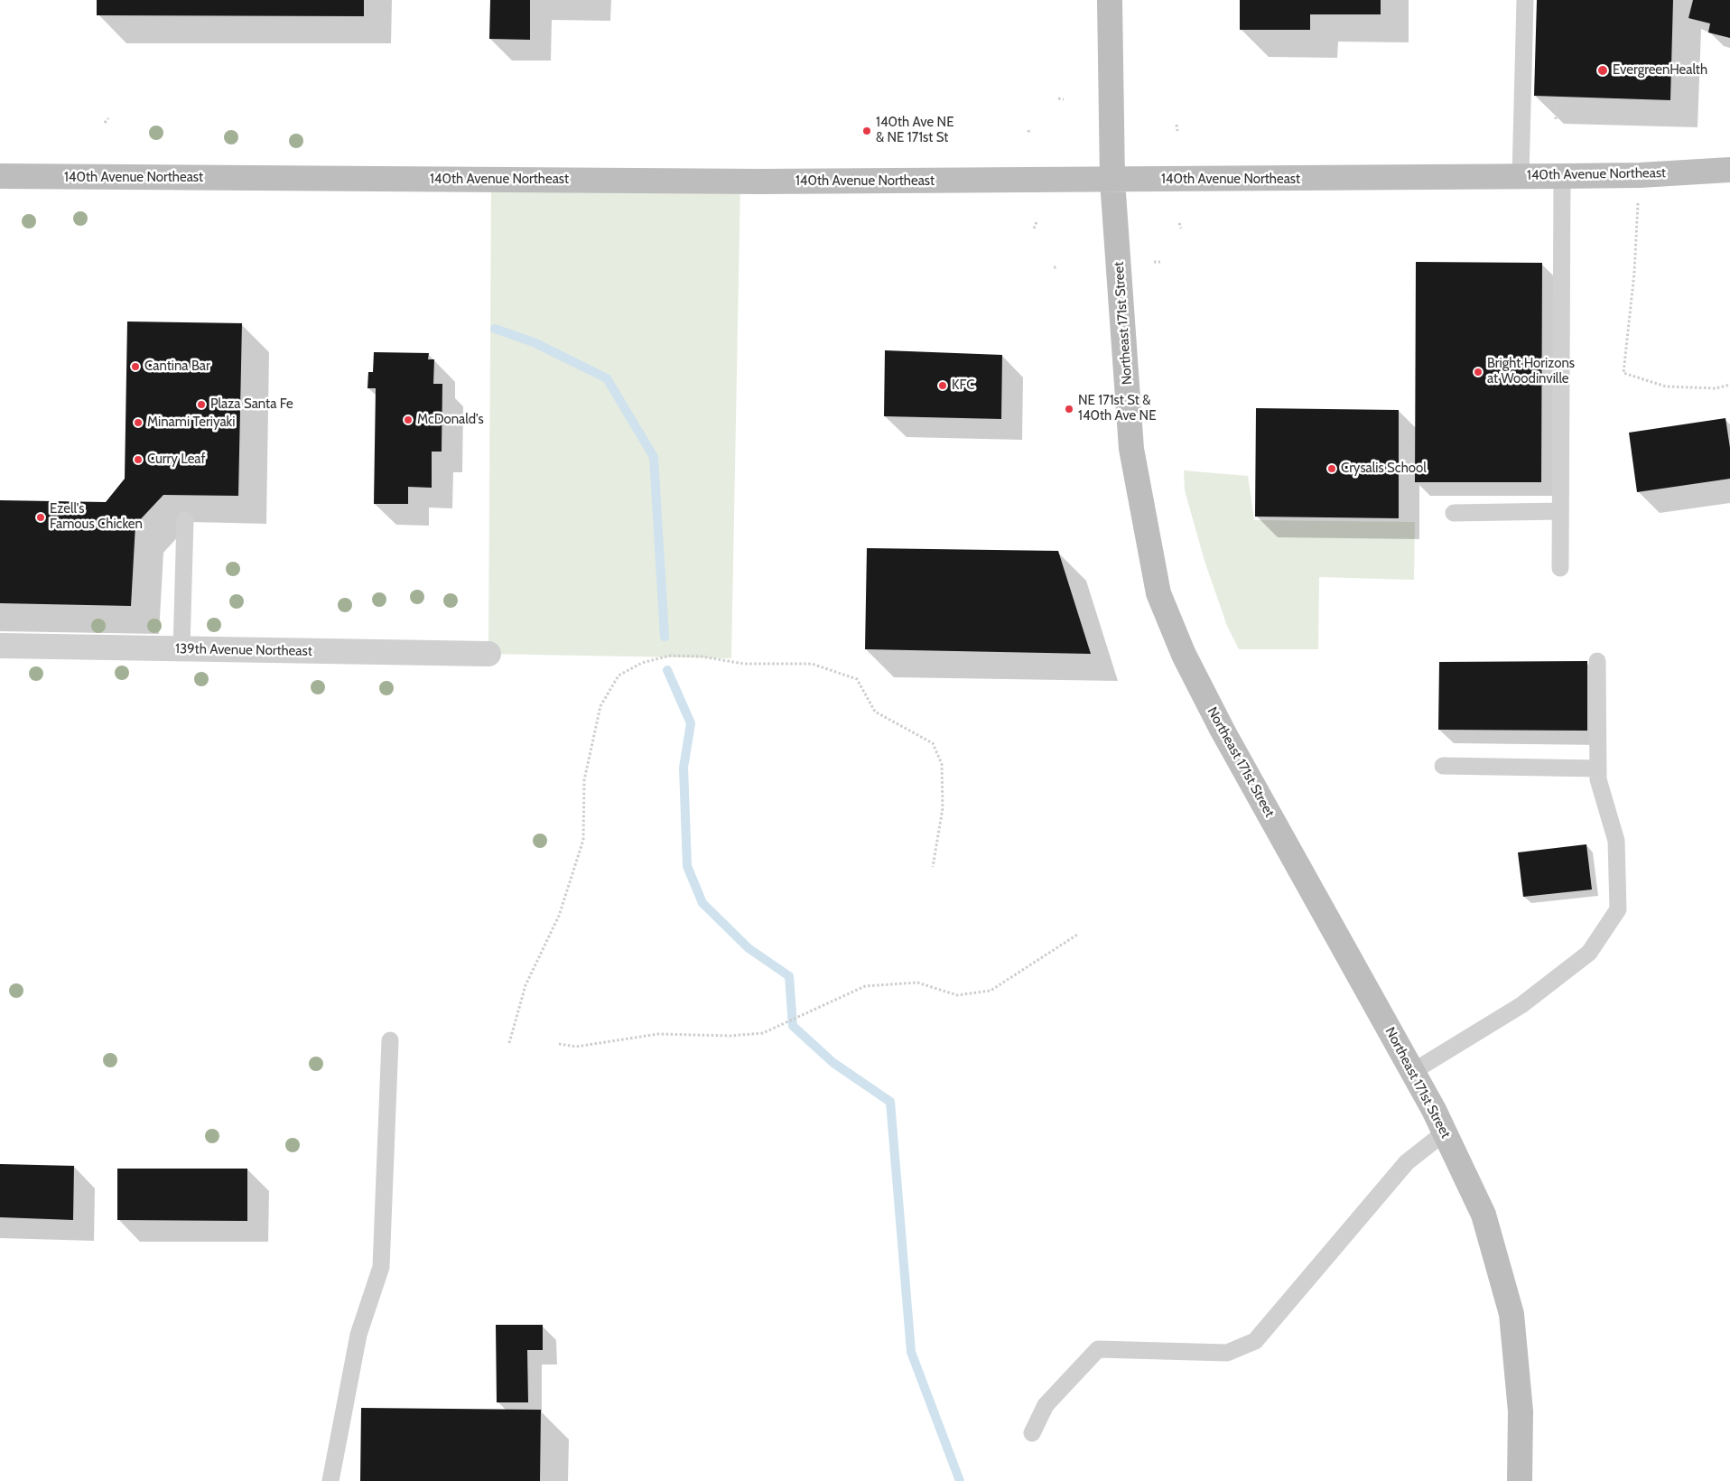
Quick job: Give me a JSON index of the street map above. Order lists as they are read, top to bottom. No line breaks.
{"streets":{"main road":["140th Avenue Northeast","Northeast 171st Street"],"street":["139th Avenue Northeast"]},"crossings":[["140th Avenue Northeast","Northeast 171st Street"]],"places":["EvergreenHealth","140th Ave NE & NE 171st St","Cantina Bar","Bright Horizons at Woodinville","KFC","Plaza Santa Fe","NE 171st St & 140th Ave NE","McDonald's","Minami Teriyaki","Curry Leaf","Crysalis School","Ezell's Famous Chicken"]}
